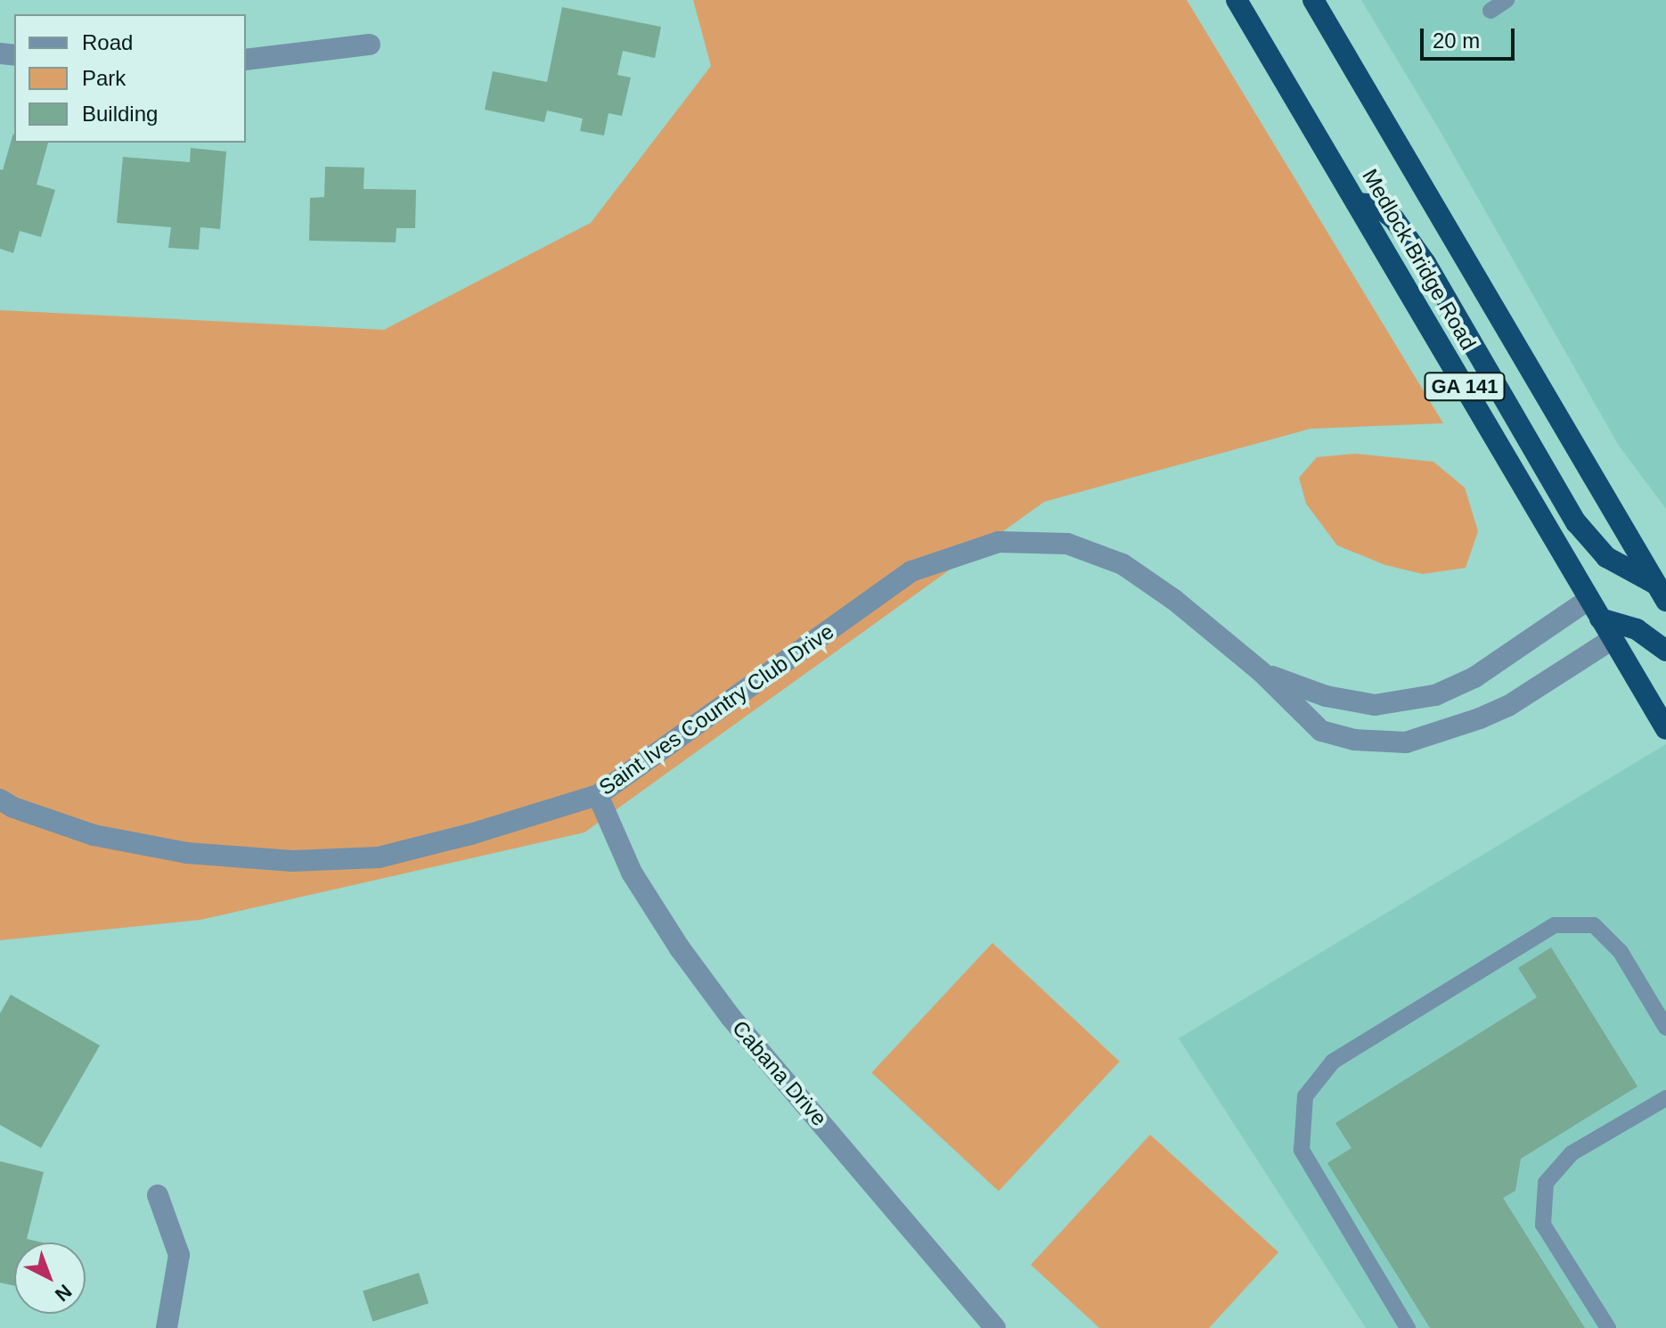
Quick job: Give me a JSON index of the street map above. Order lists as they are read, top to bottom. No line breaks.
{"streets":{"highway":["Medlock Bridge Road","GA 141"],"street":["Saint Ives Country Club Drive","Cabana Drive"]},"crossings":[["Medlock Bridge Road","Saint Ives Country Club Drive"],["Saint Ives Country Club Drive","Cabana Drive"]],"legend":["Road","Park","Building"],"scale_bar":"20 m","north":"bottom right"}
